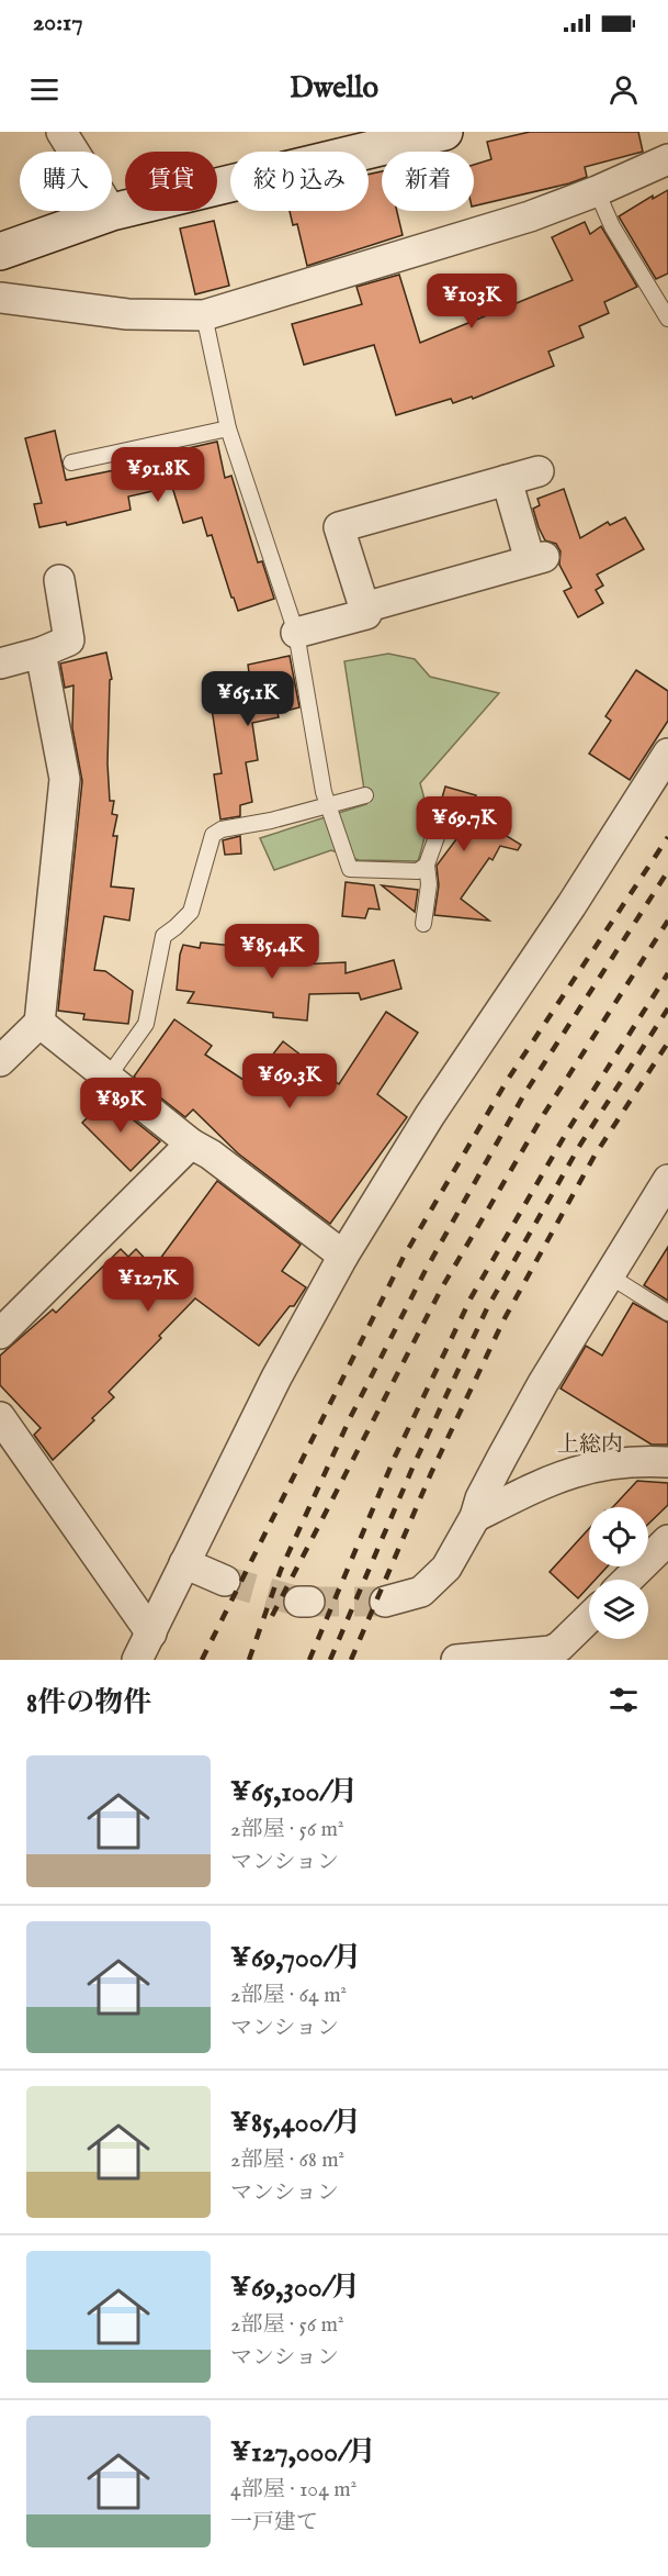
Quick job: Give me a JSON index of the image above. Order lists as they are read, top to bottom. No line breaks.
{"districts":["上総内"],"page":{"status":"20:17","header":"Dwello","chip":["購入","賃貸","絞り込み","新着"],"price":["¥103K","¥91.8K","¥65.1K","¥69.7K","¥85.4K","¥69.3K","¥89K","¥127K"],"heading":"8件の物件","list":[{"name":"¥65,100/月","note":"2部屋 · 56 m² · マンション"},{"name":"¥69,700/月","note":"2部屋 · 64 m² · マンション"},{"name":"¥85,400/月","note":"2部屋 · 68 m² · マンション"},{"name":"¥69,300/月","note":"2部屋 · 56 m² · マンション"},{"name":"¥127,000/月","note":"4部屋 · 104 m² · 一戸建て"}]}}
